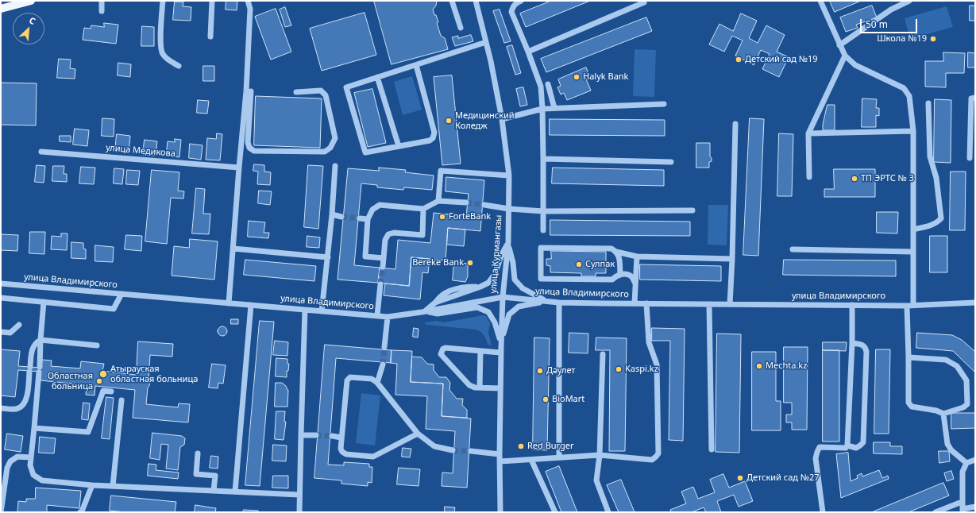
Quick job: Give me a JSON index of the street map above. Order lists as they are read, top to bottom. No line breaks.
{"streets":{"street":["улица Медикова","улица Курмангазы","улица Владимирского"]},"crossings":[["улица Курмангазы","улица Владимирского"]],"places":["Школа №19","Детский сад №19","Halyk Bank","Медицинский Коледж","ТП ЭРТС № 3","ForteBank","Bereke Bank","Сулпак","Mechta.kz","Kaspi.kz","Дәулет","Атырауская областная больница","Областная больница","BioMart","Red Burger","Детский сад №27"],"scale_bar":"50 m","north":"top right"}
